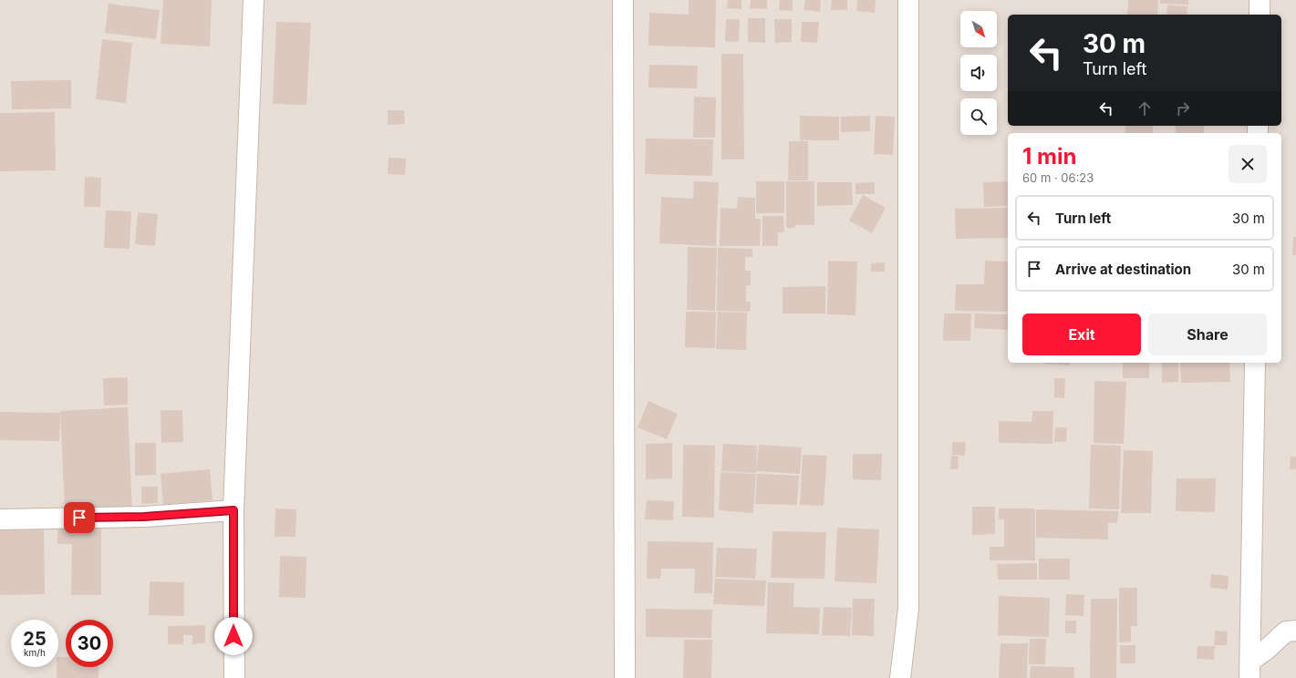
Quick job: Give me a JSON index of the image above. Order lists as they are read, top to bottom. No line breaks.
{"north":"bottom right","page":{"turn":["30 m","Turn left"],"heading":["1 min","60 m · 06:23"],"list":[{"name":"Turn left","value":"30 m"},{"name":"Arrive at destination","value":"30 m"}],"buttons":["Exit","Share"],"speed":"25 km/h","limit":"30"}}
